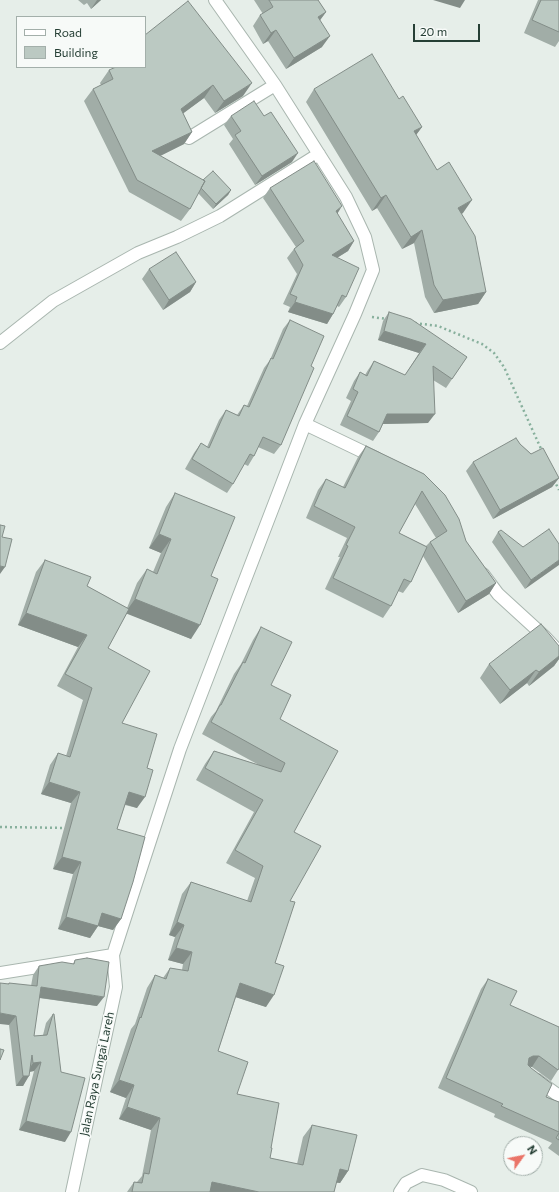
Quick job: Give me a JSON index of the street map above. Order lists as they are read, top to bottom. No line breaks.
{"streets":{"street":["Jalan Raya Sungai Lareh"]},"legend":["Road","Building"],"scale_bar":"20 m","north":"top right"}
